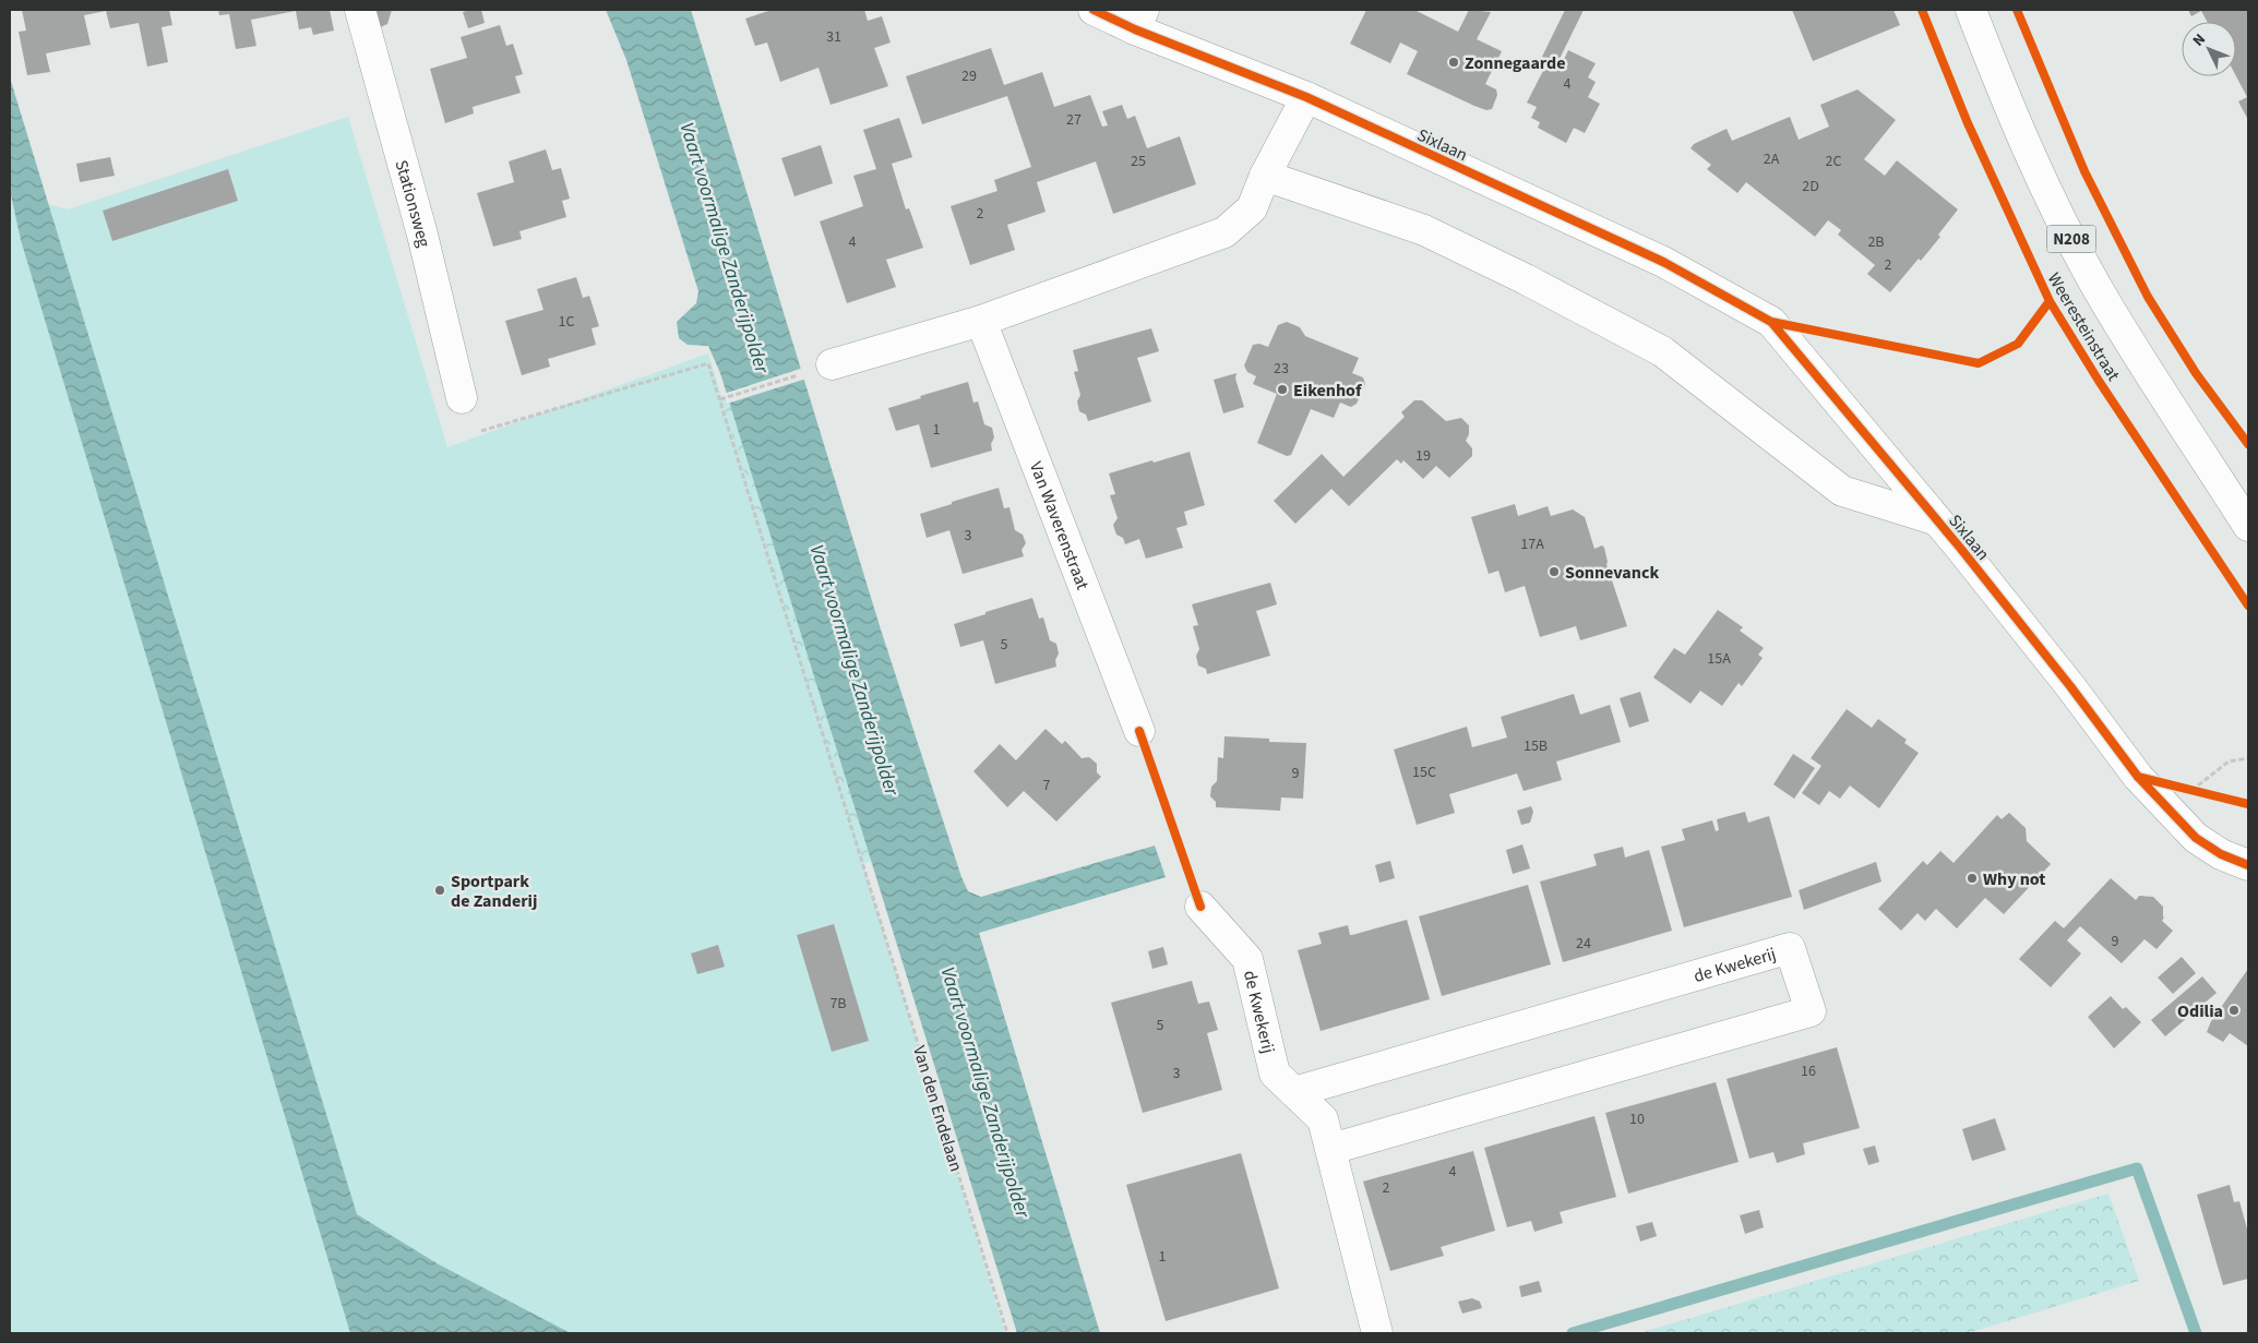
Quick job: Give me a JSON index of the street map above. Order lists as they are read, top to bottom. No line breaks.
{"streets":{"street":["Sixlaan","Stationsweg","N208","Weeresteinstraat","Van Waverenstraat","de Kwekerij"],"path":["Van den Endelaan"]},"crossings":[["Stationsweg","Van den Endelaan"]],"water":["Vaart voormalige Zanderijpolder"],"places":["Zonnegaarde","Eikenhof","Sonnevanck","Why not","Sportpark de Zanderij","Odilia"],"house_numbers":["31","29","4","27","2A","25","2C","2D","2","4","2B","2","1C","23","1","19","3","17A","5","15A","15B","15C","9","7","9","24","7B","5","16","3","10","4","2","1"],"north":"top left"}
